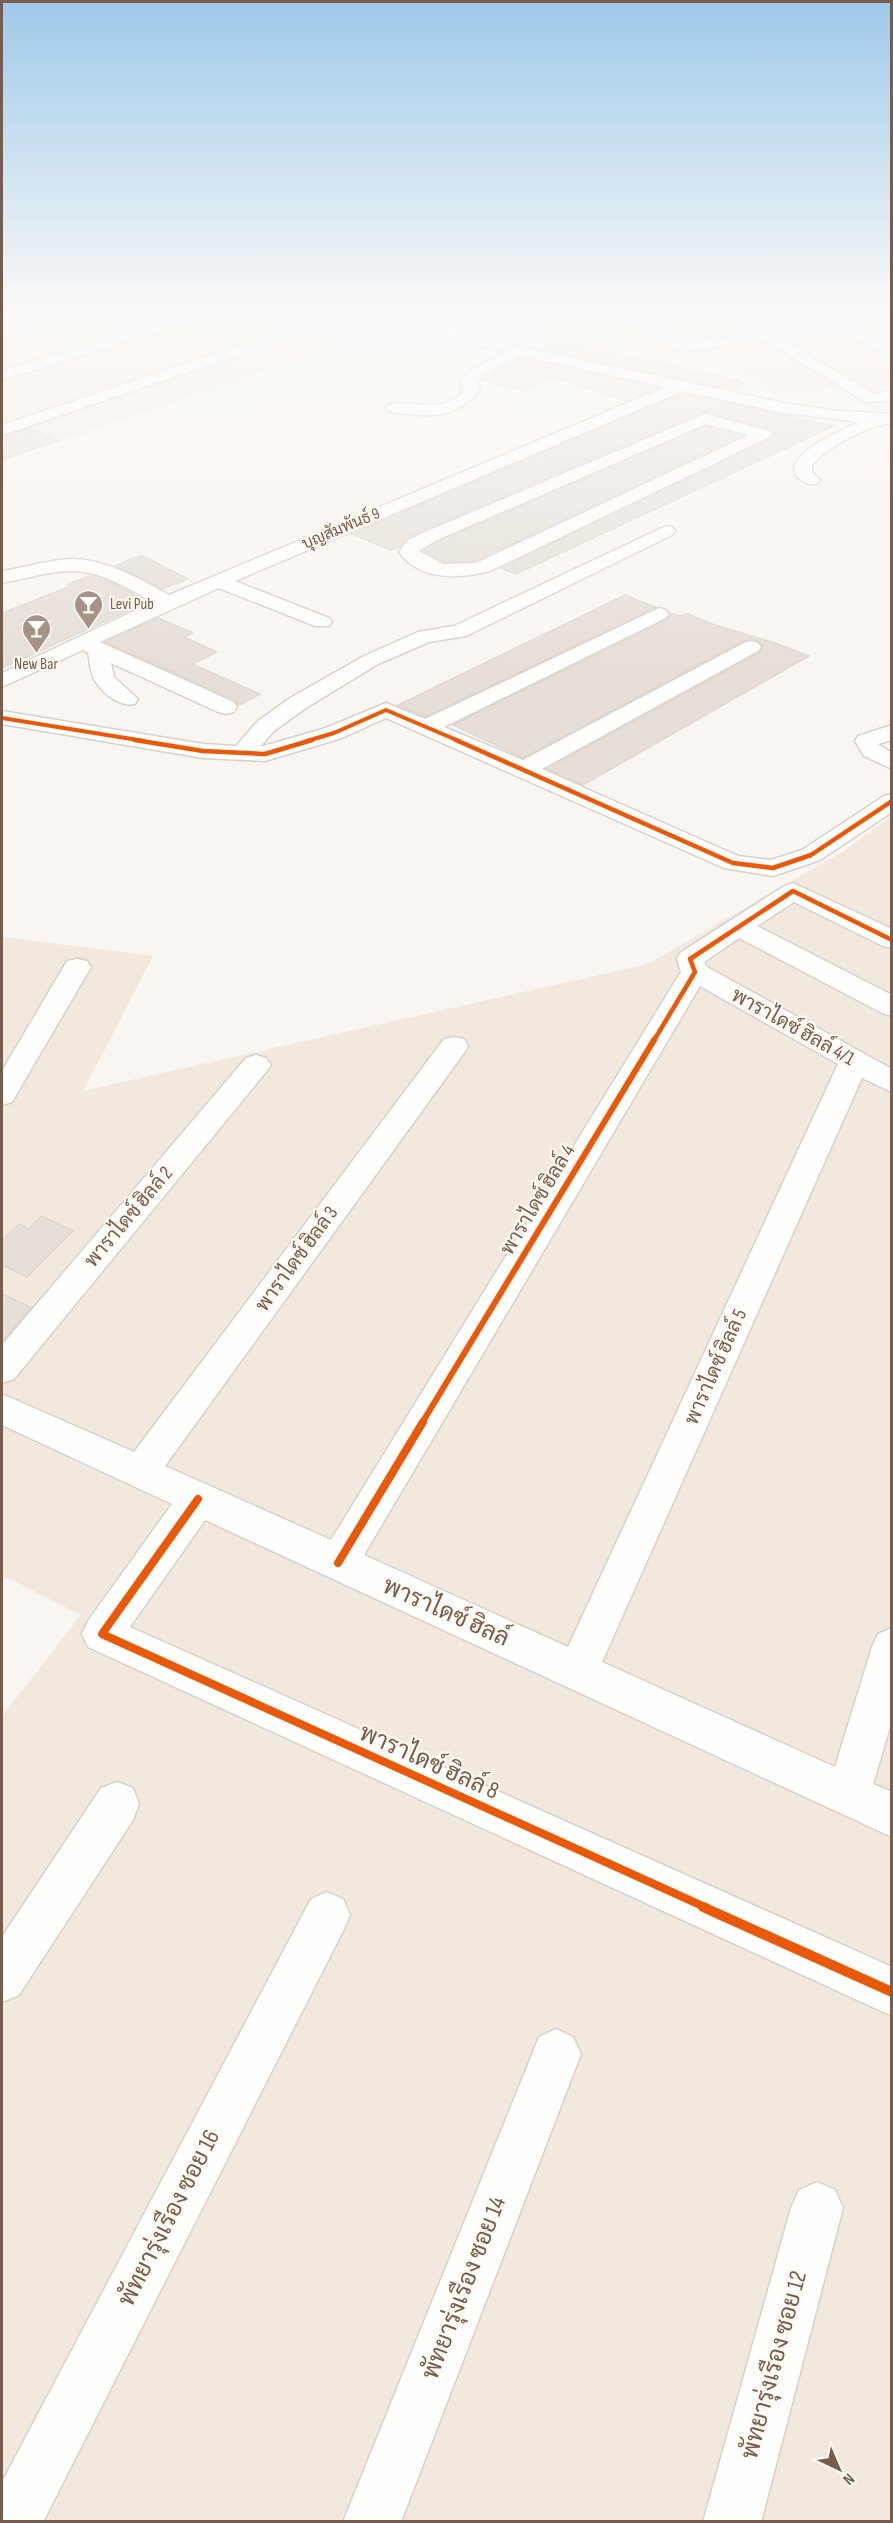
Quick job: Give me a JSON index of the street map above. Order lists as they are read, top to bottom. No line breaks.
{"streets":{"street":["บุญสัมพันธ์ 9","พาราไดซ์ ฮิลล์ 4/1","พาราไดซ์ ฮิลล์ 4","พาราไดซ์ ฮิลล์ 2","พาราไดซ์ ฮิลล์ 3","พาราไดซ์ ฮิลล์ 5","พาราไดซ์ ฮิลล์","พาราไดซ์ ฮิลล์ 8","พัทยารุ่งเรือง ซอย 16","พัทยารุ่งเรือง ซอย 14","พัทยารุ่งเรือง ซอย 12"]},"crossings":[["พาราไดซ์ ฮิลล์ 4/1","พาราไดซ์ ฮิลล์ 4"],["พาราไดซ์ ฮิลล์ 4/1","พาราไดซ์ ฮิลล์ 5"],["พาราไดซ์ ฮิลล์ 4","พาราไดซ์ ฮิลล์"],["พาราไดซ์ ฮิลล์ 3","พาราไดซ์ ฮิลล์"],["พาราไดซ์ ฮิลล์ 5","พาราไดซ์ ฮิลล์"],["พาราไดซ์ ฮิลล์","พาราไดซ์ ฮิลล์ 8"]],"places":{"bar":["Levi Pub","New Bar"]},"north":"bottom right"}
